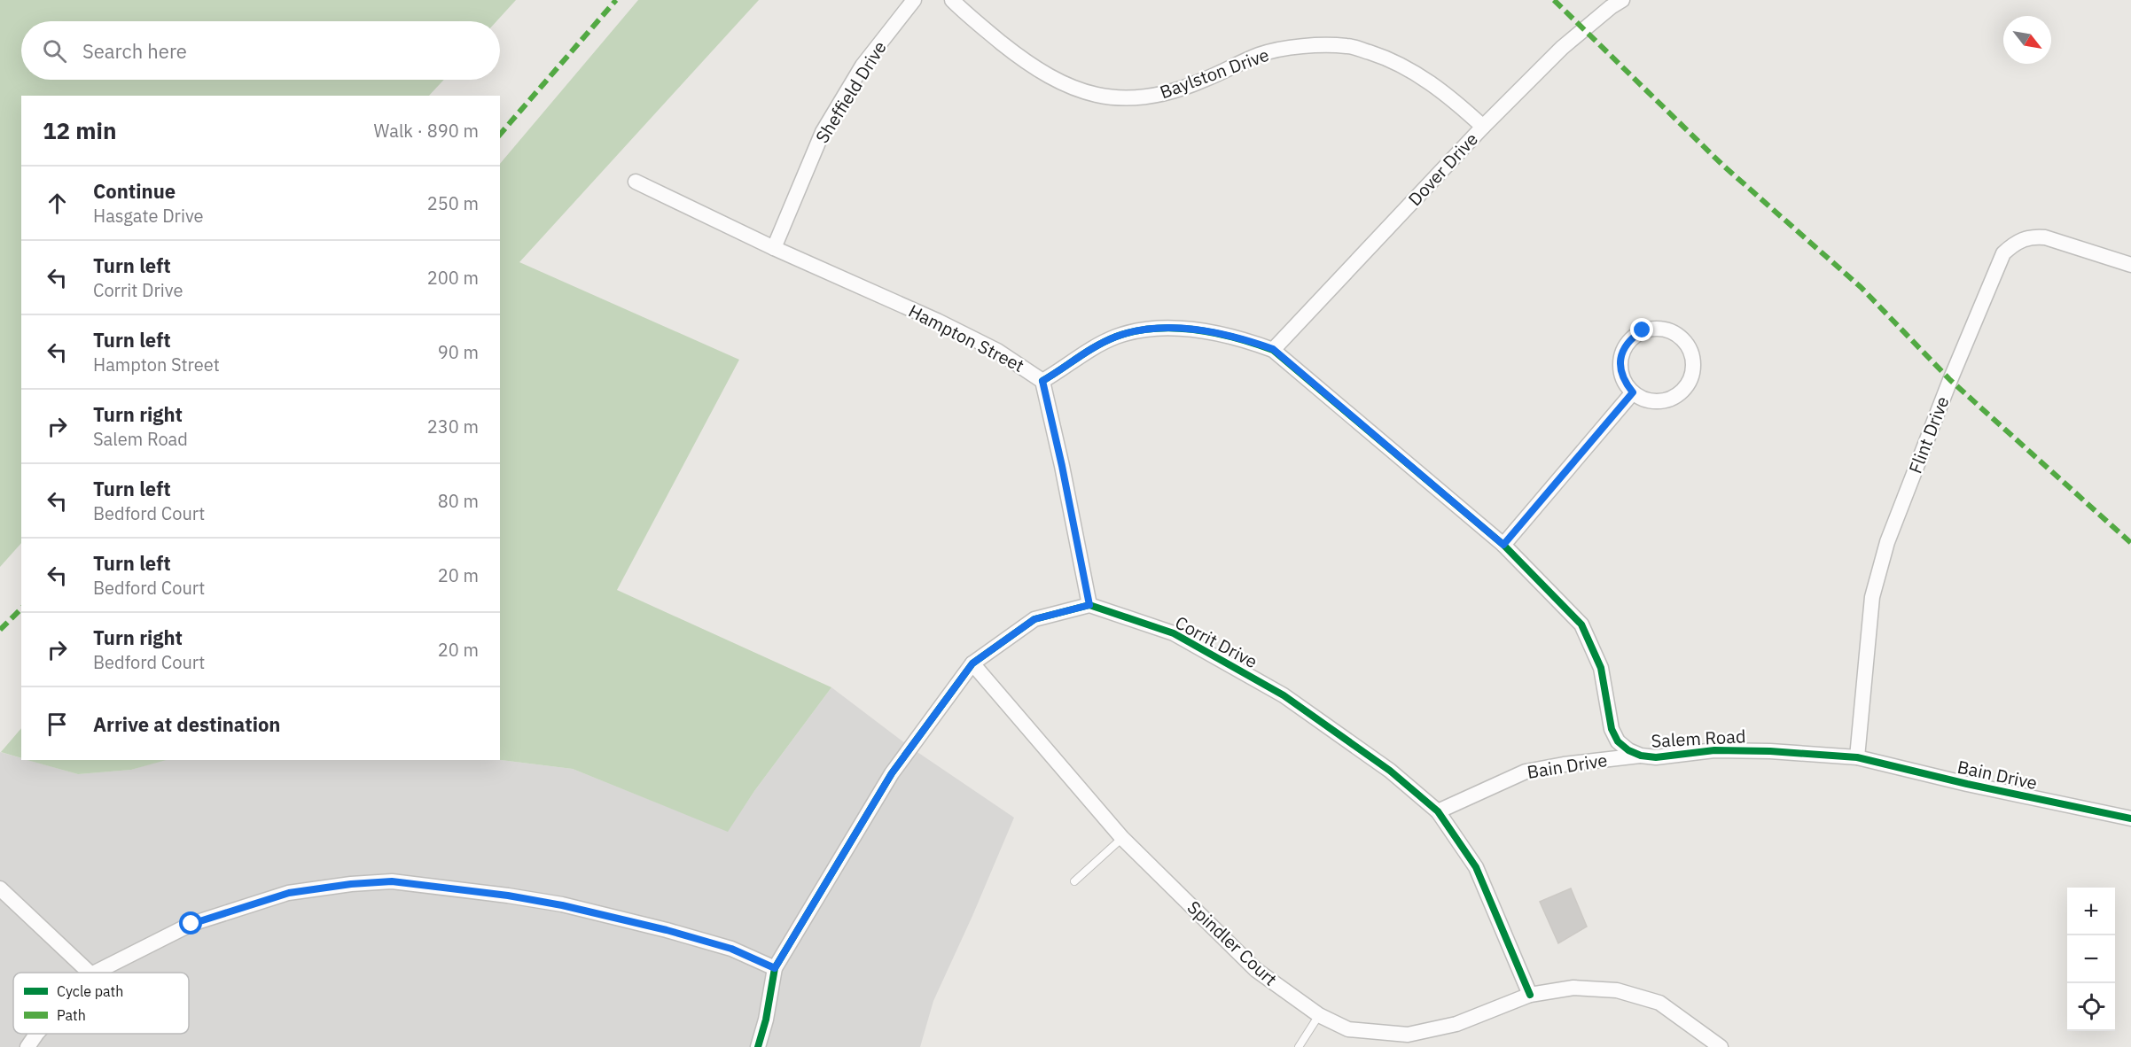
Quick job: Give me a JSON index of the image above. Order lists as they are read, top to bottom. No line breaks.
{"streets":{"street":["Baylston Drive","Sheffield Drive","Dover Drive","Hampton Street","Flint Drive","Corrit Drive","Salem Road","Bain Drive","Spindler Court"]},"crossings":[["Baylston Drive","Dover Drive"],["Sheffield Drive","Hampton Street"],["Dover Drive","Salem Road"],["Hampton Street","Corrit Drive"],["Hampton Street","Salem Road"],["Flint Drive","Salem Road"],["Flint Drive","Bain Drive"],["Corrit Drive","Bain Drive"],["Corrit Drive","Spindler Court"],["Salem Road","Bain Drive"]],"legend":["Cycle path","Path"],"north":"bottom right","page":{"search":"Search here","heading":["12 min","Walk · 890 m"],"list":[["Continue","Hasgate Drive","250 m"],["Turn left","Corrit Drive","200 m"],["Turn left","Hampton Street","90 m"],["Turn right","Salem Road","230 m"],["Turn left","Bedford Court","80 m"],["Turn left","Bedford Court","20 m"],["Turn right","Bedford Court","20 m"],"Arrive at destination"],"map_buttons":["+","−"]}}
